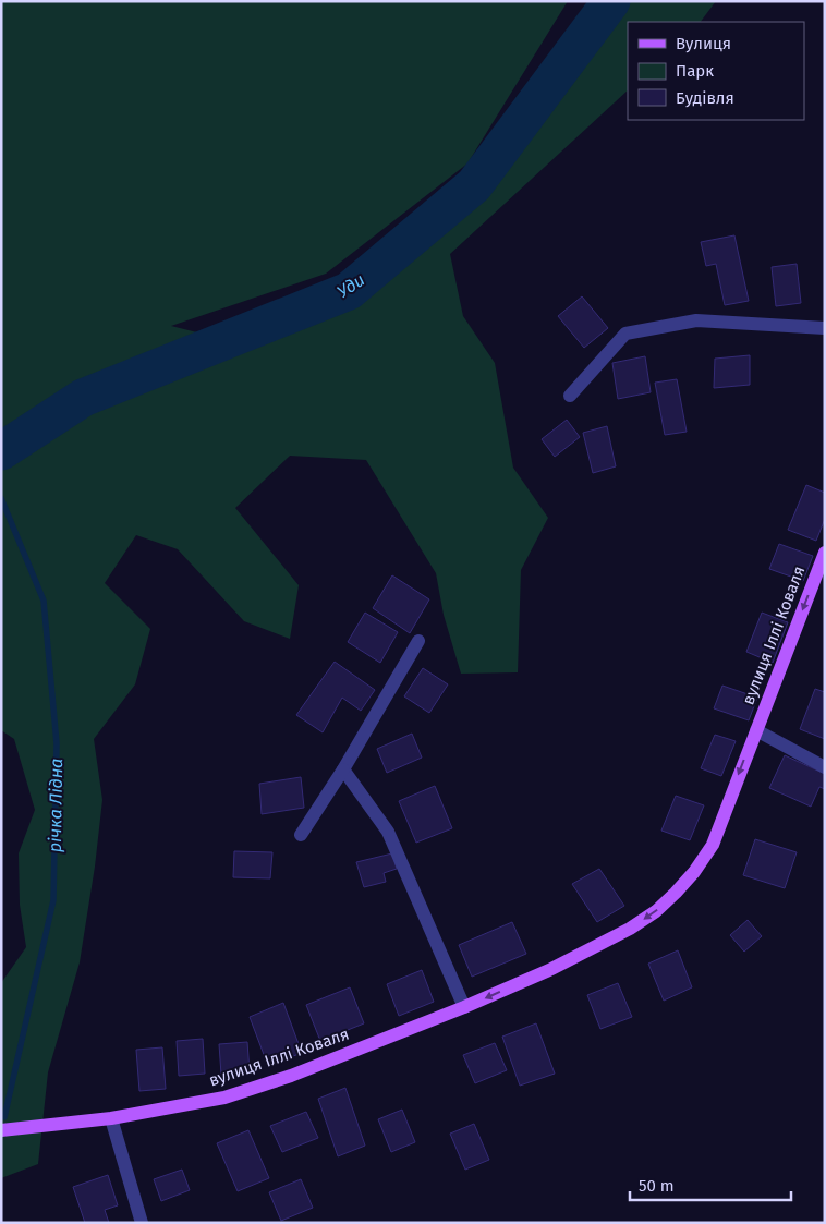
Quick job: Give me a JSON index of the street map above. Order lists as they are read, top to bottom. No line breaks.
{"streets":{"main road":["вулиця Іллі Коваля"]},"one_way":["вулиця Іллі Коваля"],"water":["Уди","річка Лідна"],"legend":["Вулиця","Парк","Будівля"],"scale_bar":"50 m"}
